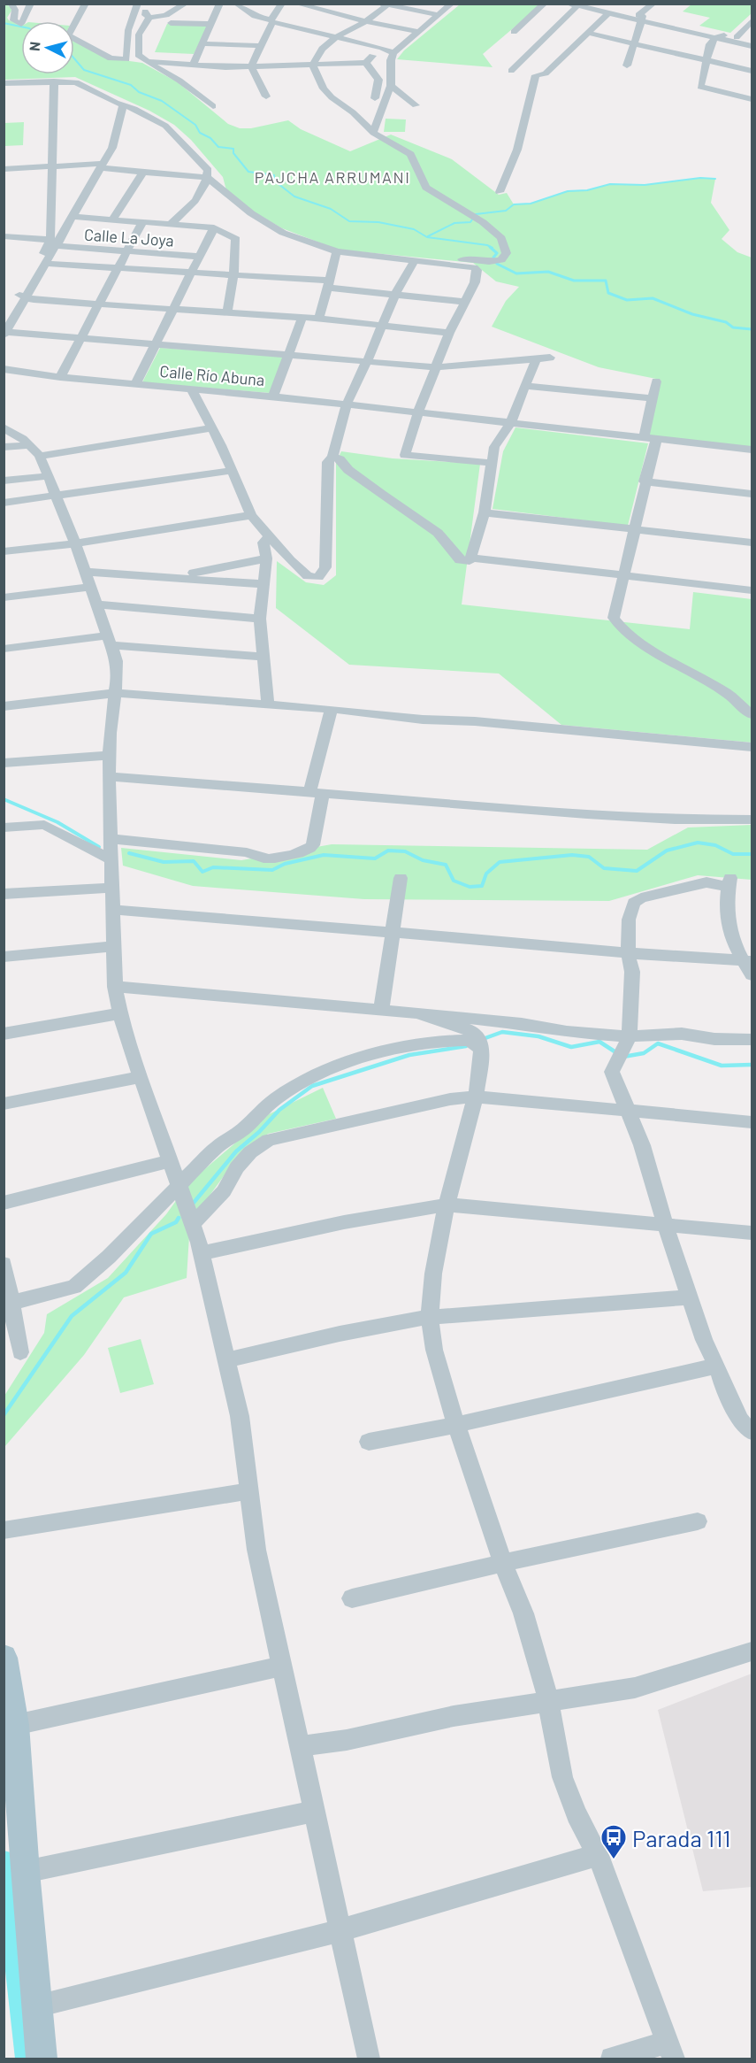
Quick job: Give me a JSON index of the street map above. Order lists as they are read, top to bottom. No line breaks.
{"streets":{"street":["Calle La Joya","Calle Río Abuna"]},"districts":["PAJCHA ARRUMANI"],"places":{"bus stop":["Parada 111"]},"north":"left"}
